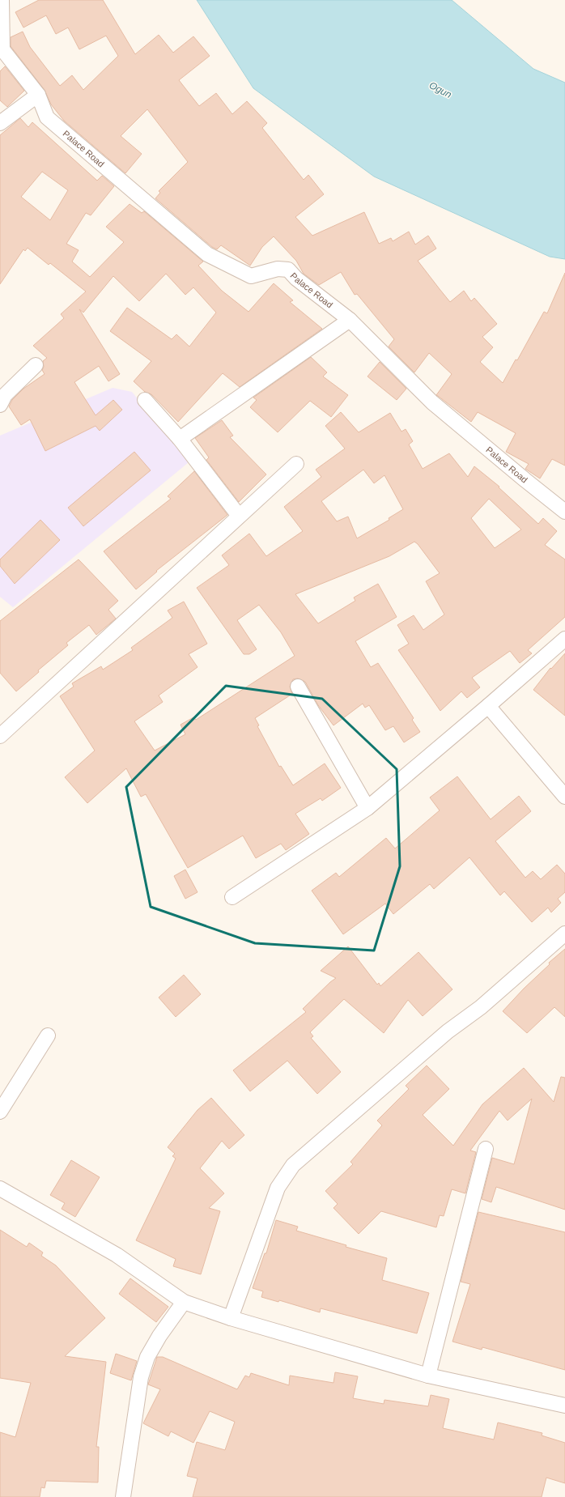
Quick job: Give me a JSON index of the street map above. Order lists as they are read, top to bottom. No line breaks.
{"streets":{"street":["Palace Road"]},"water":["Ogun"]}
